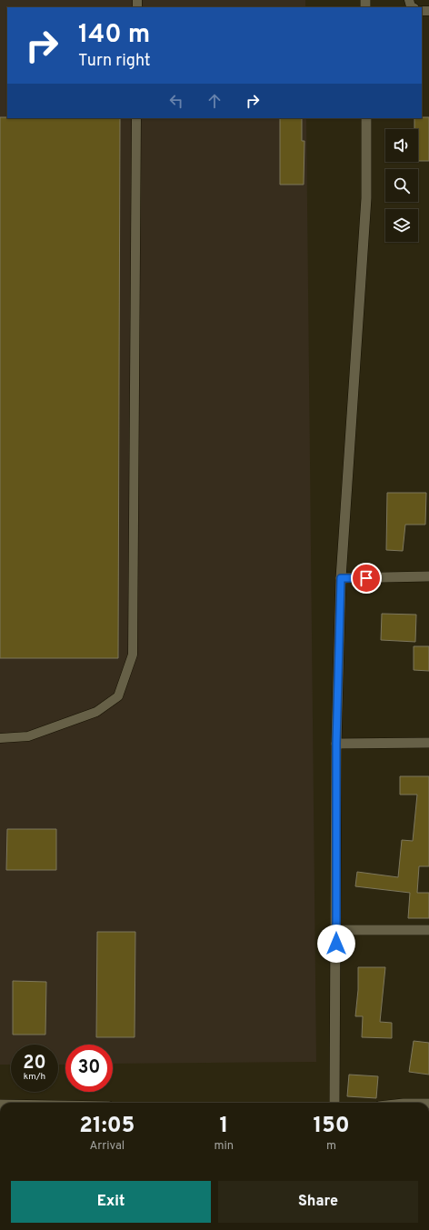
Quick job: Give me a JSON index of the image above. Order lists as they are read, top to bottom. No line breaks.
{"page":{"turn":["140 m","Turn right"],"speed":"20 km/h","limit":"30","eta":["21:05","Arrival","1","min","150","m"],"buttons":["Exit","Share"]}}
